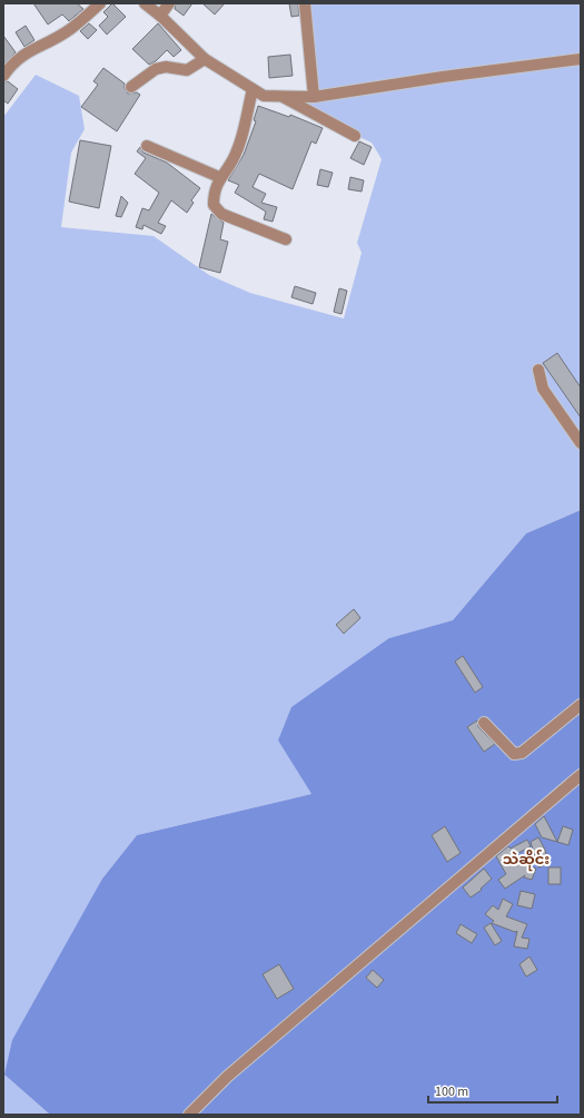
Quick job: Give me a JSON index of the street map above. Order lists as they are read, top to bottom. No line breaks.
{"districts":["သဲဆိုင်း"],"scale_bar":"100 m"}
